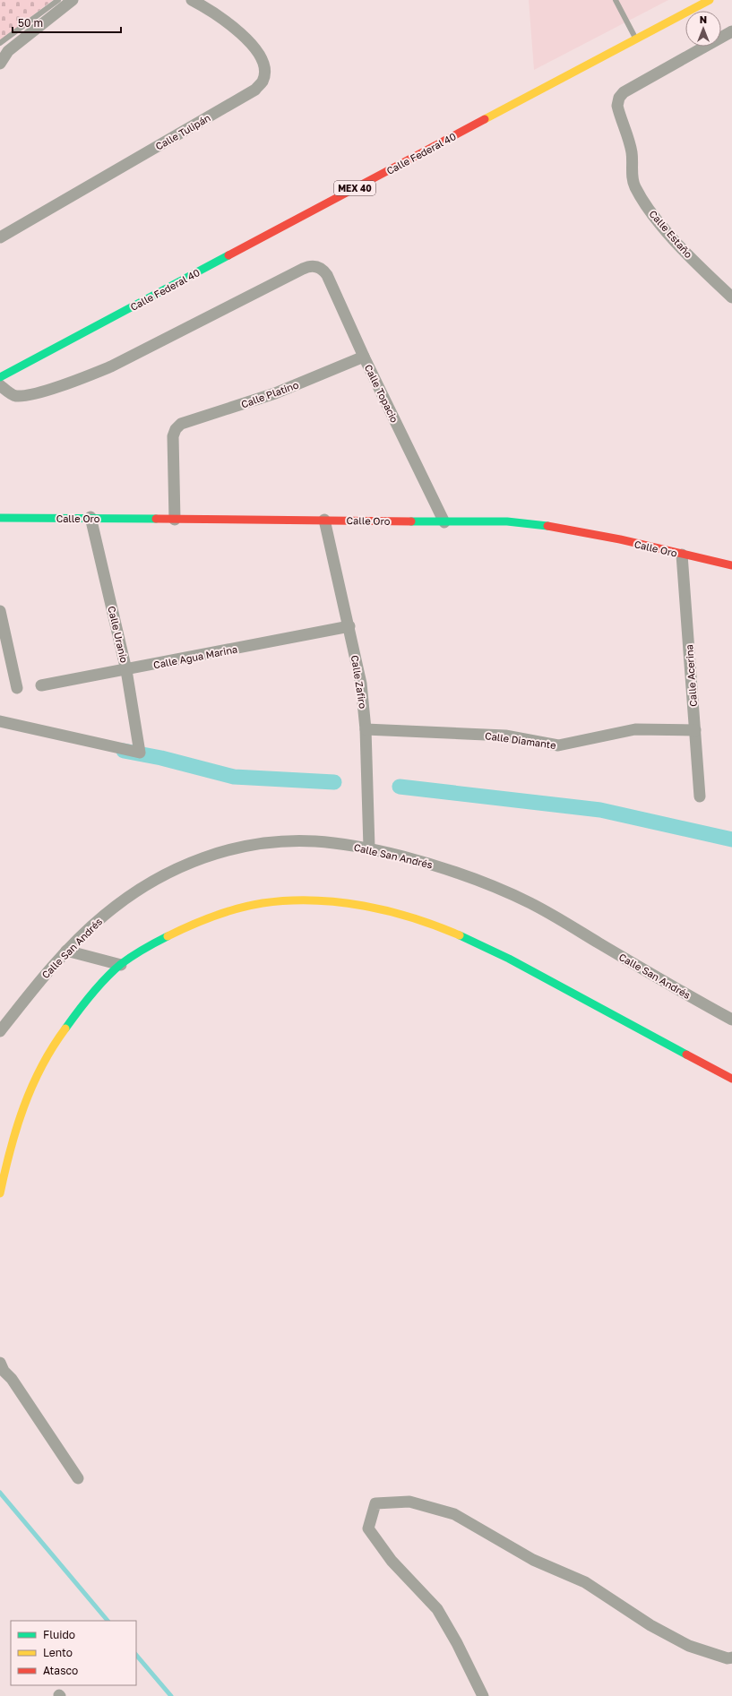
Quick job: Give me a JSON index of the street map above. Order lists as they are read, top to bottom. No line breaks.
{"streets":{"street":["Calle Tulipán","Calle Federal 40","MEX 40","Calle Estaño","Calle Topacio","Calle Platino","Calle Oro","Calle Uranio","Calle Agua Marina","Calle Acerina","Calle Zafiro","Calle Diamante","Calle San Andrés"]},"crossings":[["Calle Topacio","Calle Platino"],["Calle Topacio","Calle Oro"],["Calle Platino","Calle Oro"],["Calle Oro","Calle Uranio"],["Calle Oro","Calle Acerina"],["Calle Oro","Calle Zafiro"],["Calle Uranio","Calle Agua Marina"],["Calle Agua Marina","Calle Zafiro"],["Calle Acerina","Calle Diamante"],["Calle Zafiro","Calle Diamante"],["Calle Zafiro","Calle San Andrés"]],"legend":["Fluido","Lento","Atasco"],"scale_bar":"50 m","north":"top"}
